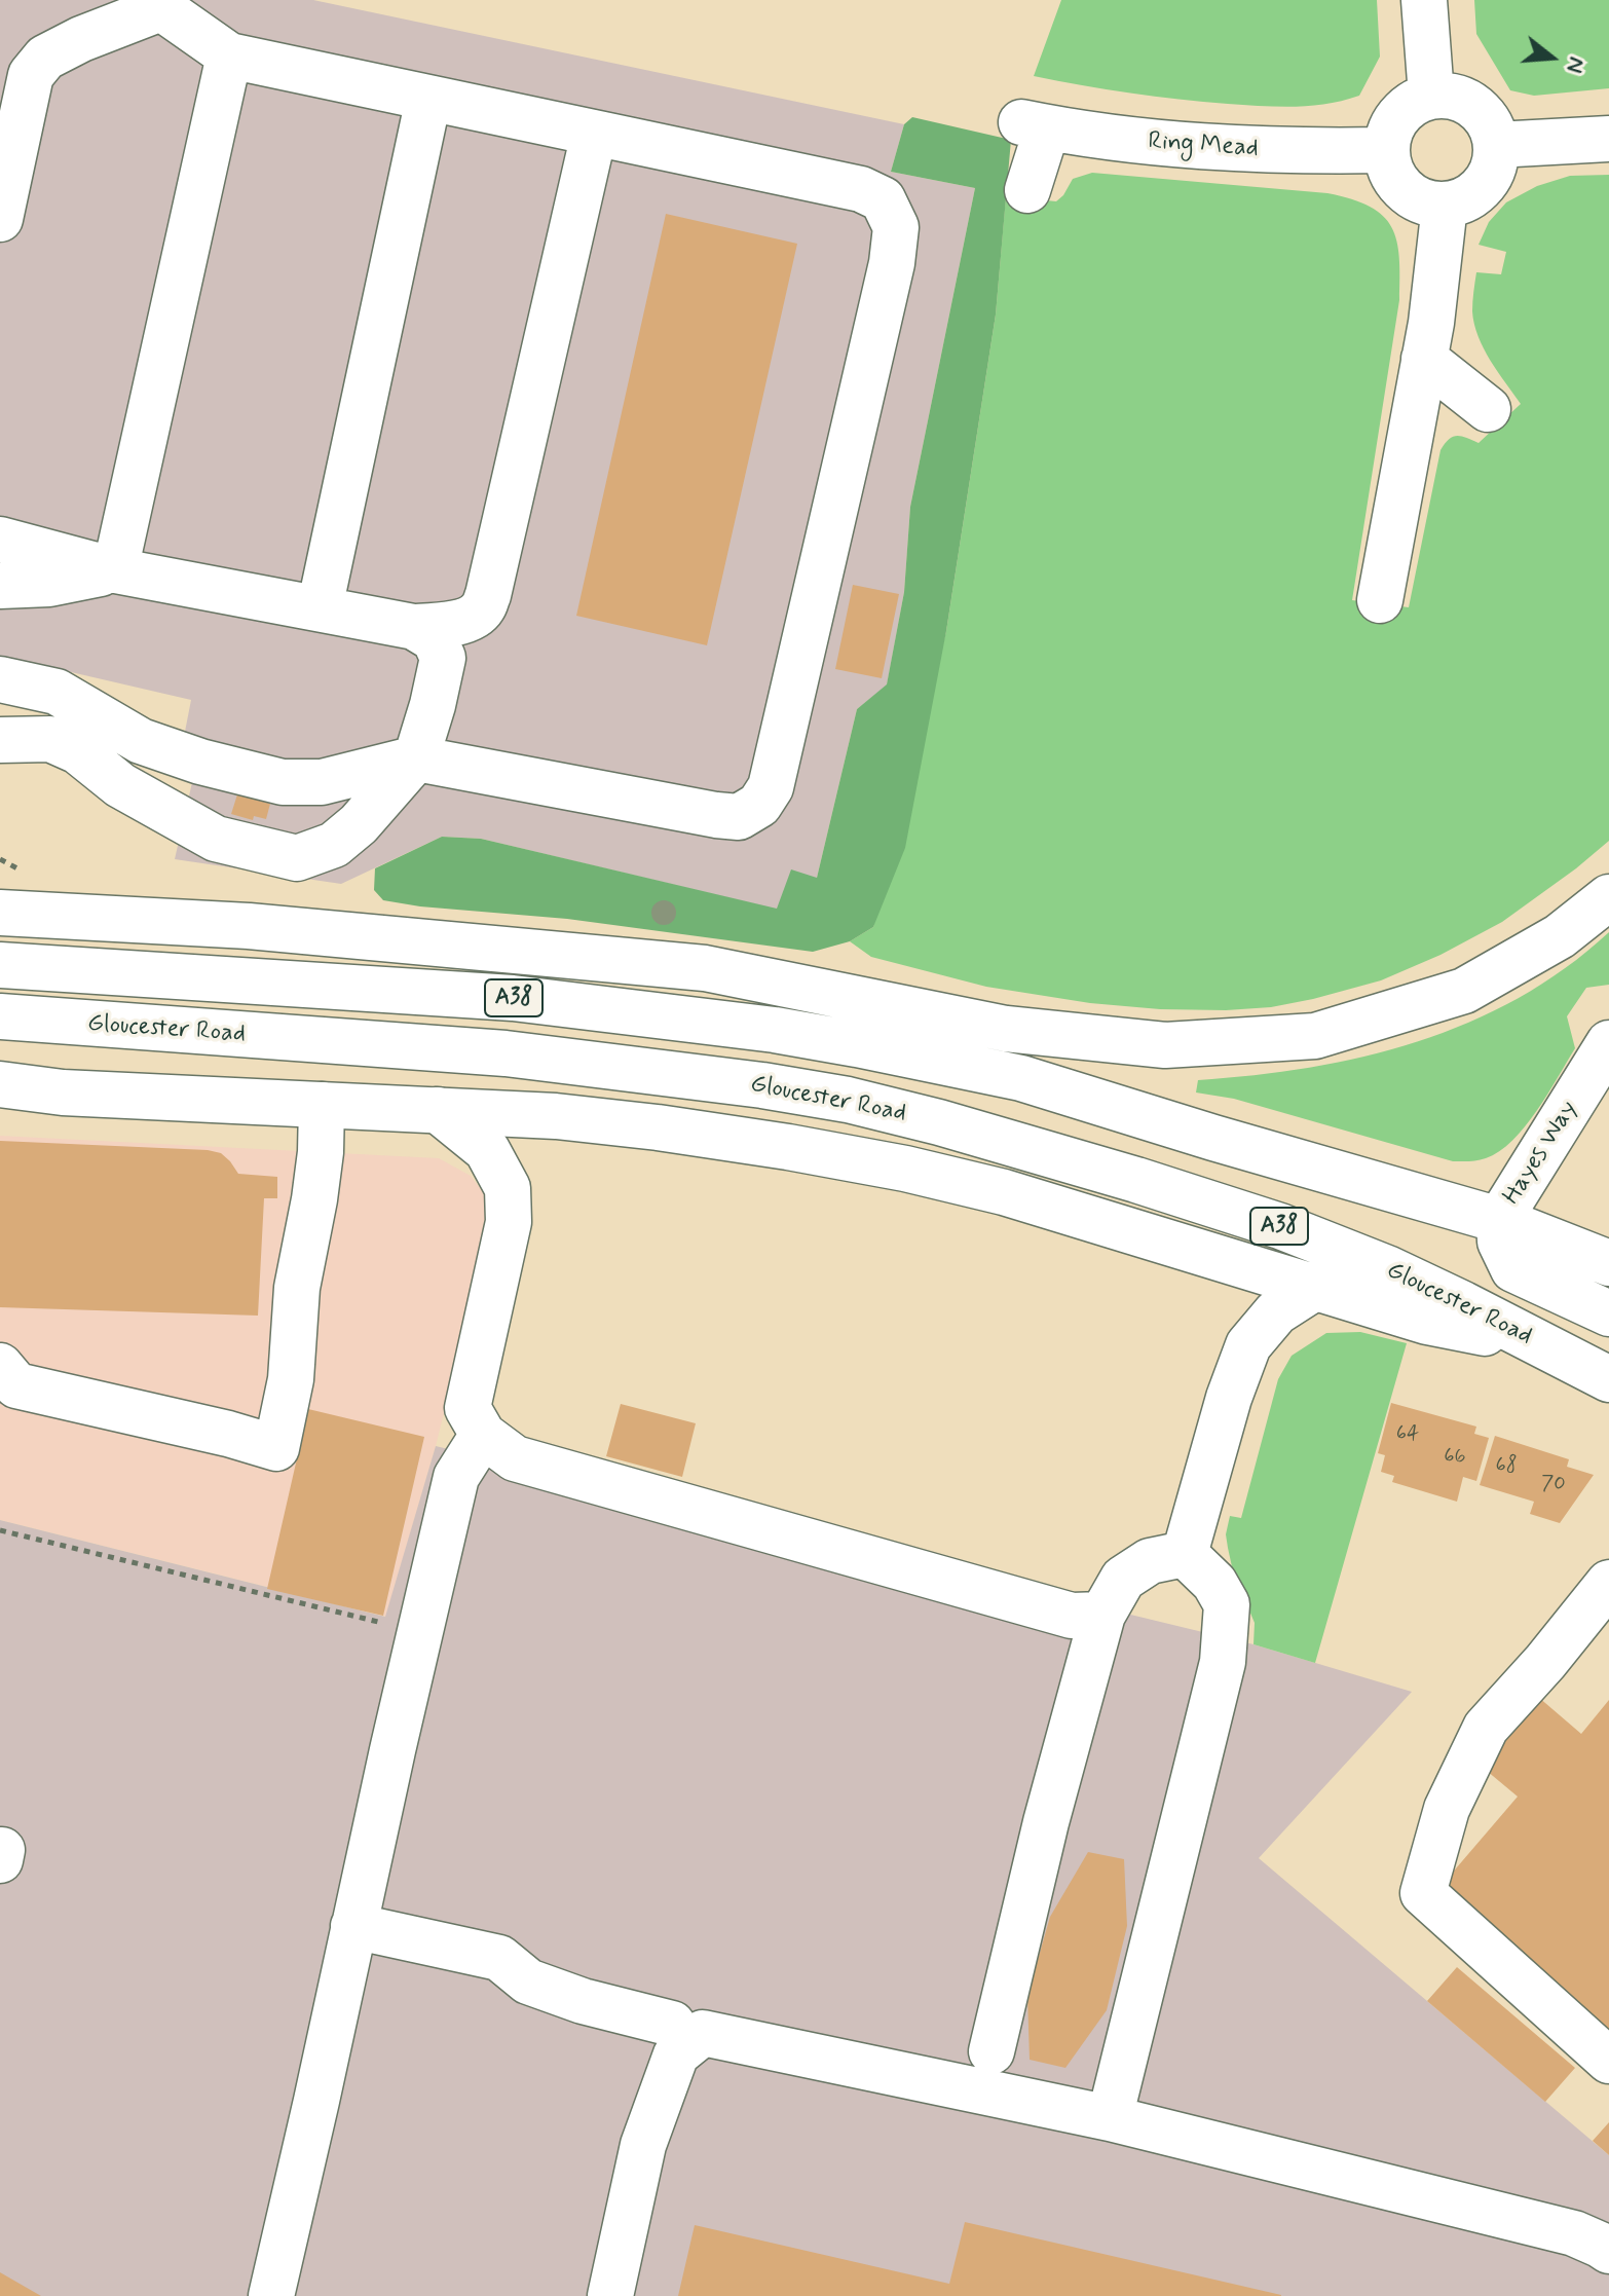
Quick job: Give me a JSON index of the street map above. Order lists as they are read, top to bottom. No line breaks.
{"streets":{"main road":["Ring Mead","A38","Gloucester Road","Hayes Way"]},"crossings":[["A38","Hayes Way"]],"house_numbers":["64","66","68","70"],"north":"right"}
